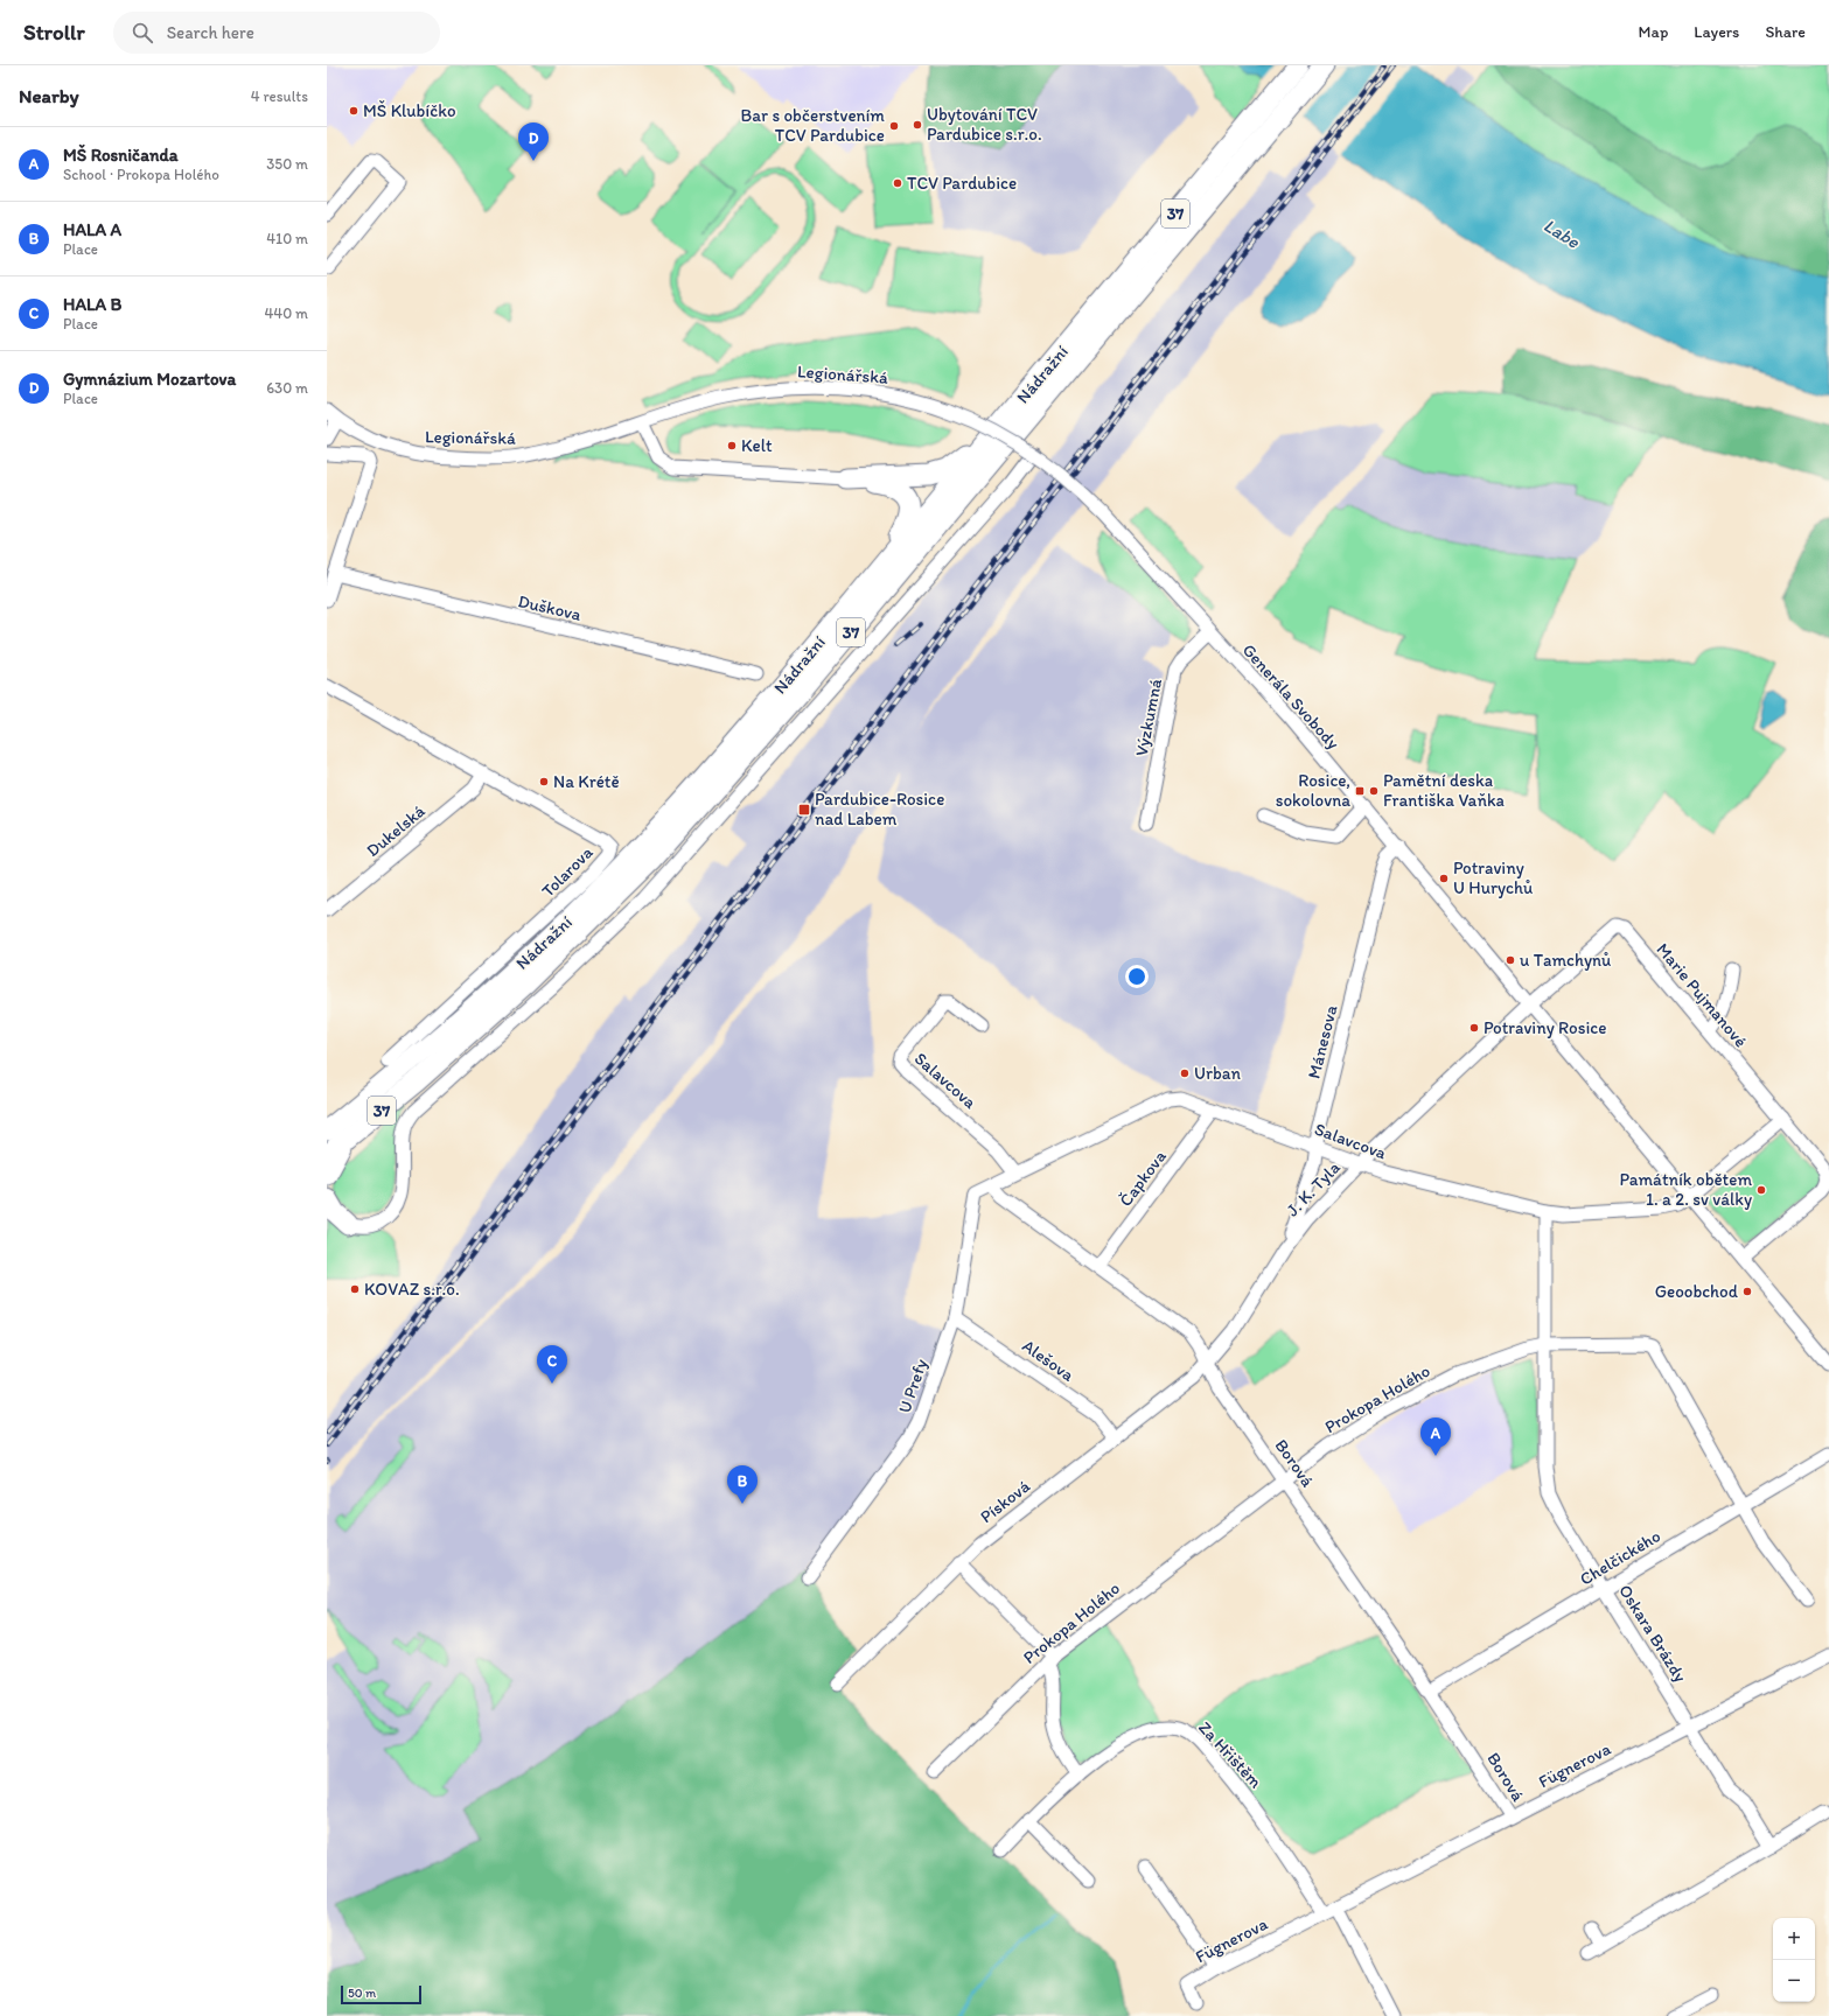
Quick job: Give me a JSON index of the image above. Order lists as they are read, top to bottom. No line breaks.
{"streets":{"main road":["37","Nádražní"],"street":["Legionářská","Duškova","Generála Svobody","Výzkumná","Dukelská","Tolarova","Marie Pujmanové","Mánesova","Salavcova","Čapkova","J. K. Tyla","Alešova","U Prefy","Prokopa Holého","Borová","Písková","Chelčického","Oskara Brázdy","Za Hřištěm","Fügnerova"]},"crossings":[["37","Nádražní"],["Legionářská","Generála Svobody"],["Generála Svobody","Výzkumná"],["Generála Svobody","Marie Pujmanové"],["Generála Svobody","Mánesova"],["Generála Svobody","Salavcova"],["Generála Svobody","J. K. Tyla"],["Dukelská","Tolarova"],["Marie Pujmanové","Salavcova"],["Marie Pujmanové","J. K. Tyla"],["Mánesova","Salavcova"],["Mánesova","J. K. Tyla"],["Salavcova","Čapkova"],["Salavcova","J. K. Tyla"],["Salavcova","U Prefy"],["Salavcova","Borová"],["Salavcova","Oskara Brázdy"],["Čapkova","Borová"],["J. K. Tyla","Borová"],["J. K. Tyla","Písková"],["Alešova","U Prefy"],["Alešova","Písková"],["U Prefy","Borová"],["Prokopa Holého","Borová"],["Prokopa Holého","Chelčického"],["Prokopa Holého","Oskara Brázdy"],["Borová","Písková"],["Borová","Chelčického"],["Borová","Fügnerova"],["Chelčického","Oskara Brázdy"],["Oskara Brázdy","Fügnerova"],["Za Hřištěm","Fügnerova"]],"water":["Labe"],"places":{"other":["MŠ Klubíčko","Ubytování TCV Pardubice s.r.o.","Bar s občerstvením TCV Pardubice","TCV Pardubice","Kelt","Na Krétě","Pamětní deska Františka Vaňka","Potraviny U Hurychů","u Tamchynů","Potraviny Rosice","Urban","Památník obětem 1. a 2. sv války","KOVAZ s.r.o.","Geoobchod"],"transit":["Rosice, sokolovna","Pardubice-Rosice nad Labem"]},"scale_bar":"50 m","page":{"header":"Strollr","search":"Search here","nav":["Map","Layers","Share"],"heading":["Nearby","4 results"],"pins":["D","C","A","B"],"list":[{"mark":"A","name":"MŠ Rosničanda","note":"School · Prokopa Holého","value":"350 m"},{"mark":"B","name":"HALA A","note":"Place","value":"410 m"},{"mark":"C","name":"HALA B","note":"Place","value":"440 m"},{"mark":"D","name":"Gymnázium Mozartova","note":"Place","value":"630 m"}],"map_buttons":["+","−"],"scale":"50 m"}}
